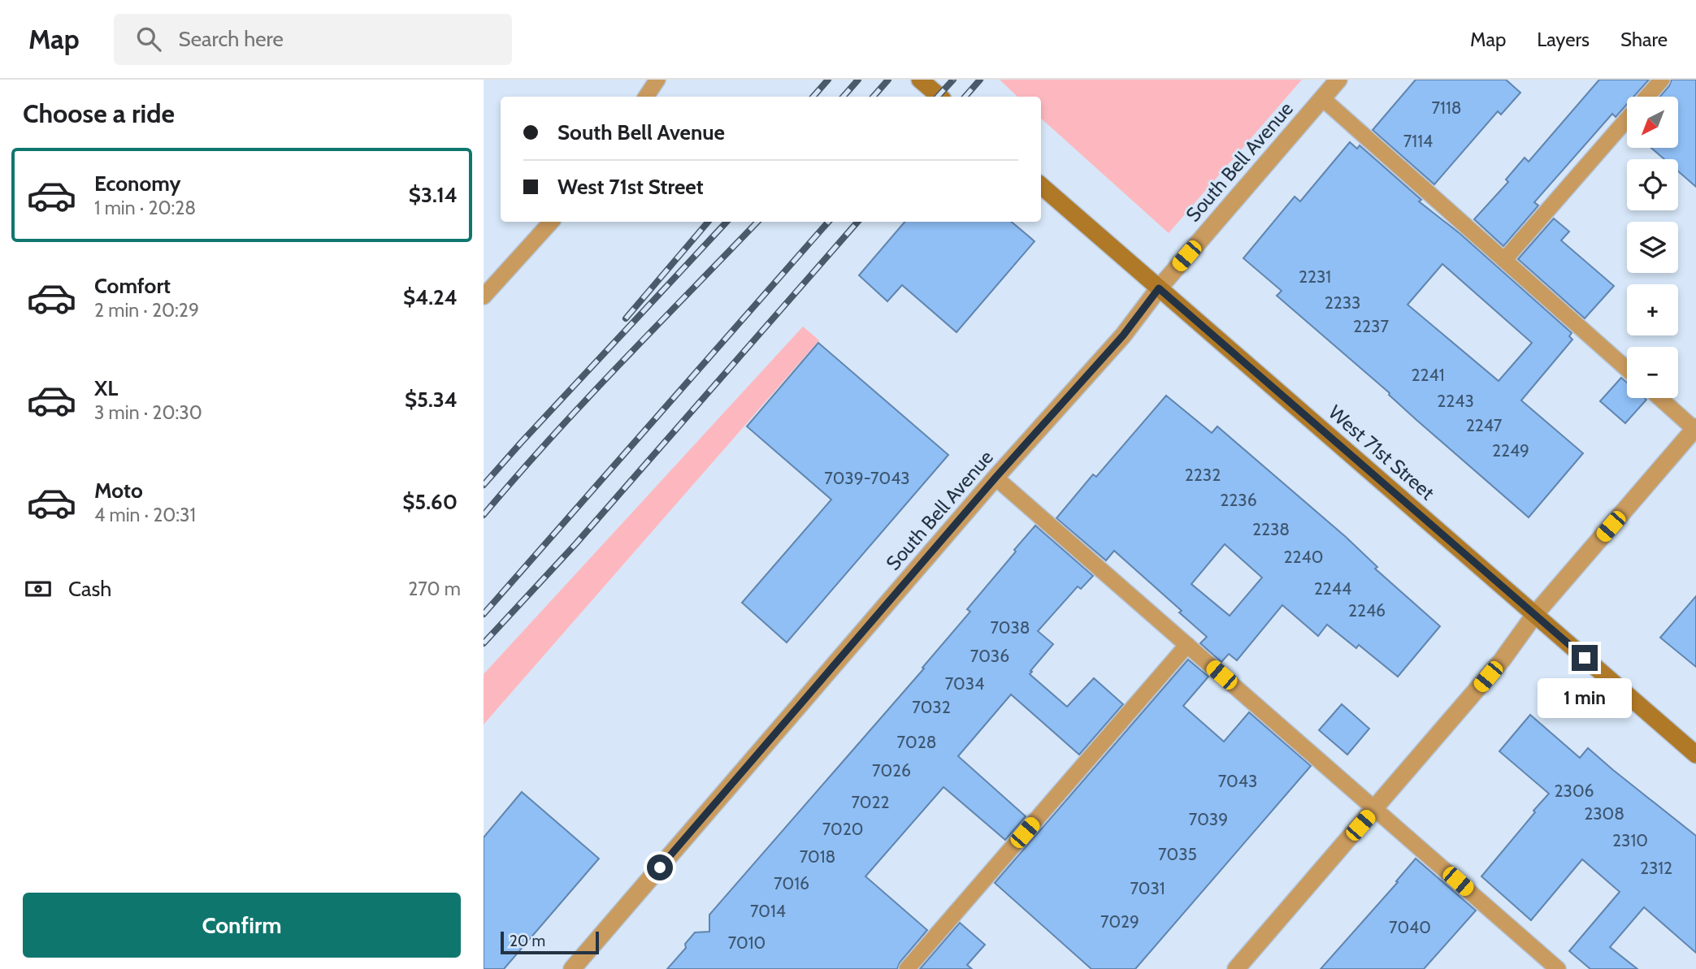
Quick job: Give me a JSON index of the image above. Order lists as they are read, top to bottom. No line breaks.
{"streets":{"main road":["West 71st Street"],"street":["South Bell Avenue"]},"crossings":[["South Bell Avenue","West 71st Street"]],"house_numbers":["7118","7114","2231","2233","2237","2241","2243","2247","2249","2232","7039-7043","2236","2238","2240","2244","2246","7038","7036","7034","7032","7028","7026","7043","2306","7022","2308","7039","7020","2310","7035","7018","2312","7016","7031","7014","7029","7040","7010"],"scale_bar":"20 m","north":"bottom left","page":{"header":"Map","search":"Search here","nav":["Map","Layers","Share"],"heading":"Choose a ride","map_buttons":["+","−"],"banner":["South Bell Avenue","West 71st Street"],"list":[{"name":"Economy","note":"1 min · 20:28","value":"$3.14"},{"name":"Comfort","note":"2 min · 20:29","value":"$4.24"},{"name":"XL","note":"3 min · 20:30","value":"$5.34"},{"name":"Moto","note":"4 min · 20:31","value":"$5.60"}],"pay":["Cash","270 m"],"bubble":"1 min","buttons":"Confirm","scale":"20 m"}}
